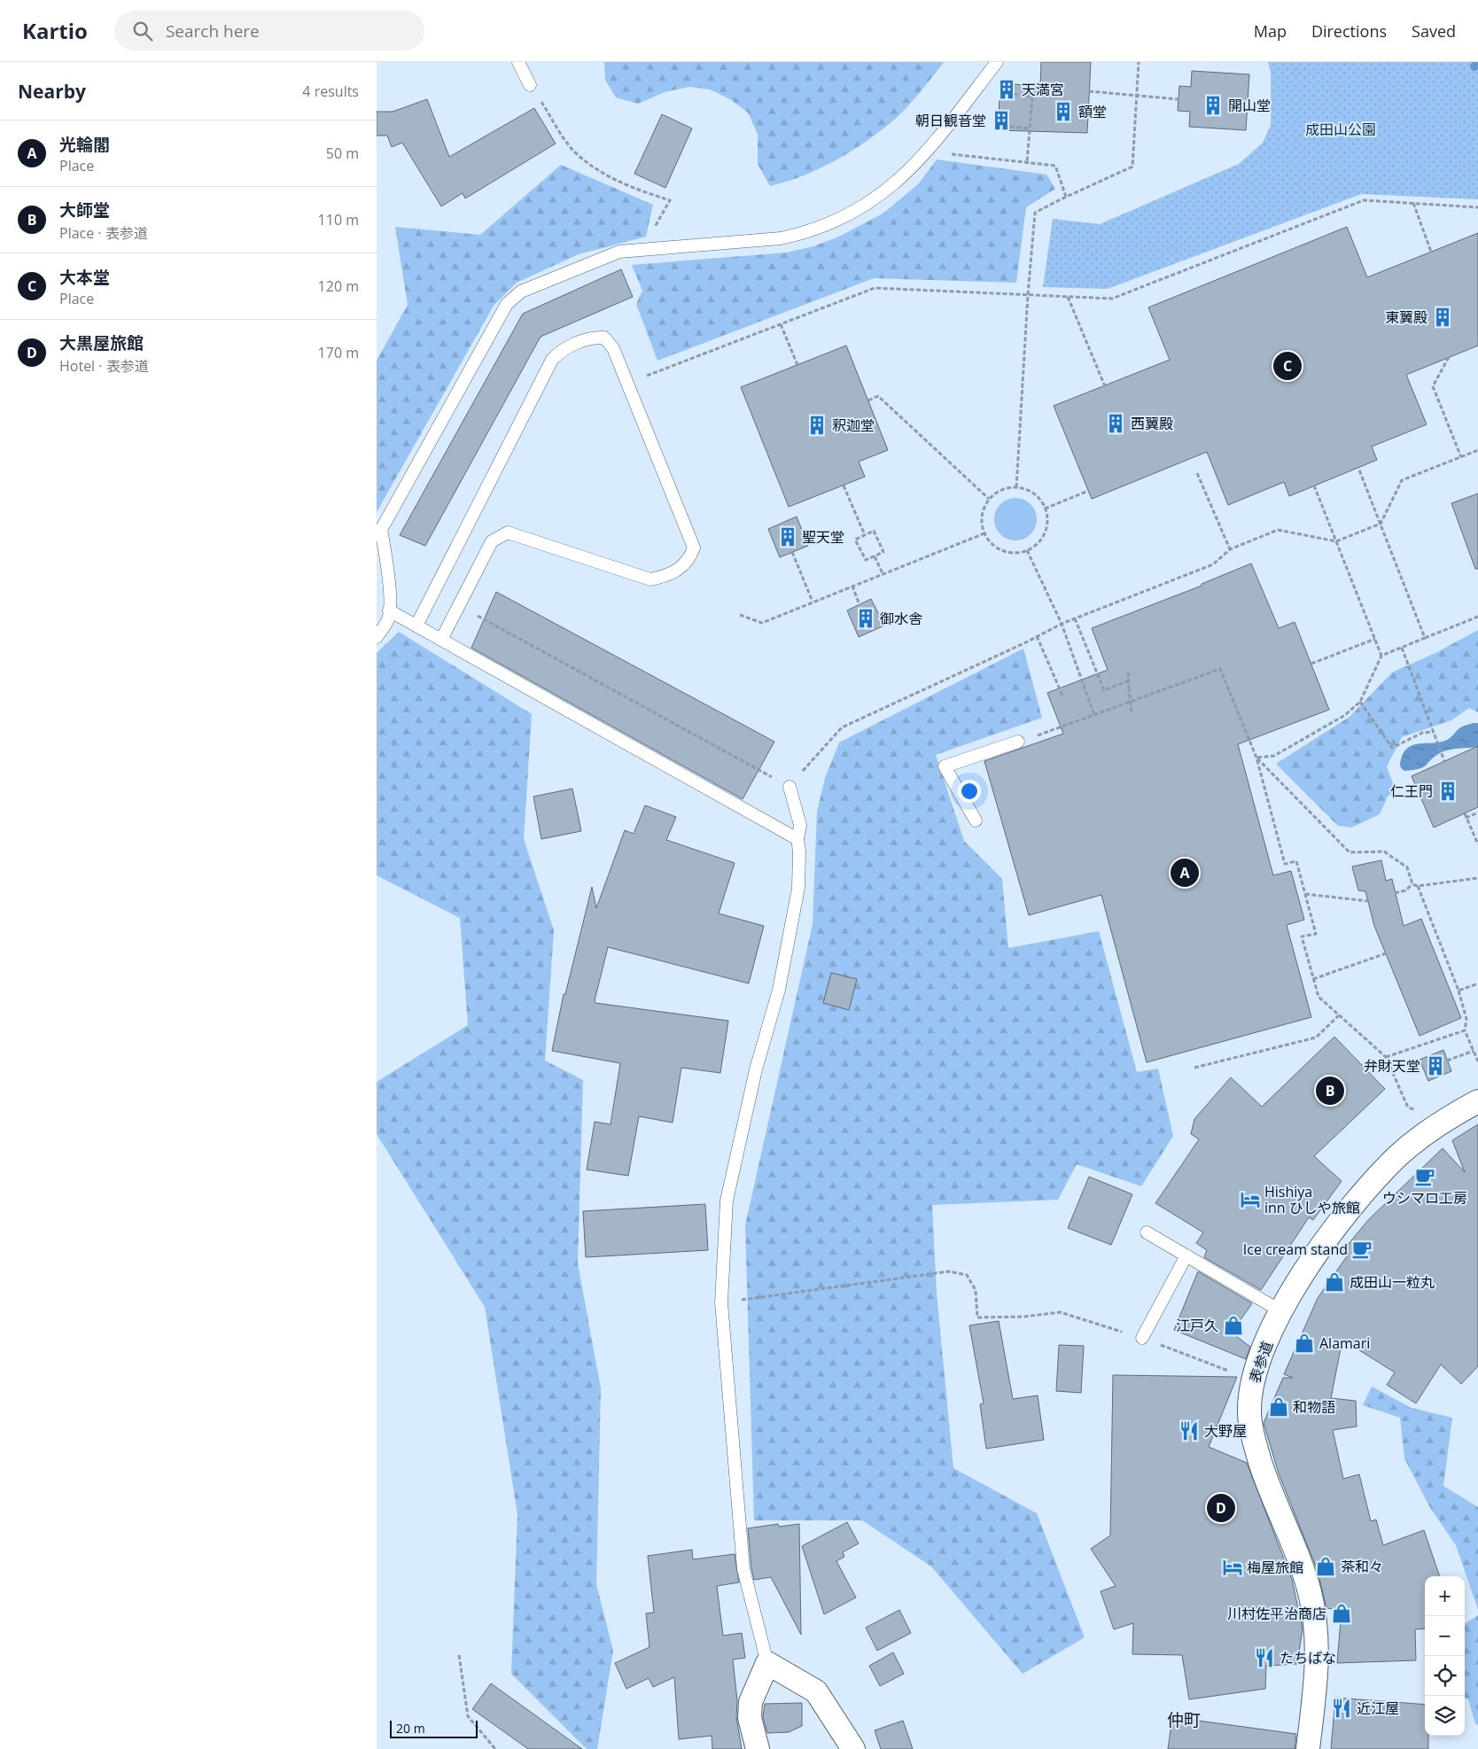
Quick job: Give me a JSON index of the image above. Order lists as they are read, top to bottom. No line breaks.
{"streets":{"street":["表参道"]},"districts":["仲町"],"parks":["成田山公園"],"places":{"building":["天満宮","開山堂","額堂","朝日観音堂","東翼殿","西翼殿","釈迦堂","聖天堂","御水舎","仁王門","弁財天堂"],"cafe":["ウシマロ工房","Ice cream stand"],"hotel":["Hishiya inn ひしや旅館","梅屋旅館"],"shop":["成田山一粒丸","江戸久","Alamari","和物語","茶和々","川村佐平治商店"],"restaurant":["大野屋","たちばな","近江屋"]},"scale_bar":"20 m","page":{"header":"Kartio","search":"Search here","nav":["Map","Directions","Saved"],"heading":["Nearby","4 results"],"list":[{"mark":"A","name":"光輪閣","note":"Place","value":"50 m"},{"mark":"B","name":"大師堂","note":"Place · 表参道","value":"110 m"},{"mark":"C","name":"大本堂","note":"Place","value":"120 m"},{"mark":"D","name":"大黒屋旅館","note":"Hotel · 表参道","value":"170 m"}],"pins":["C","A","B","D"],"map_buttons":["+","−"],"scale":"20 m"}}
